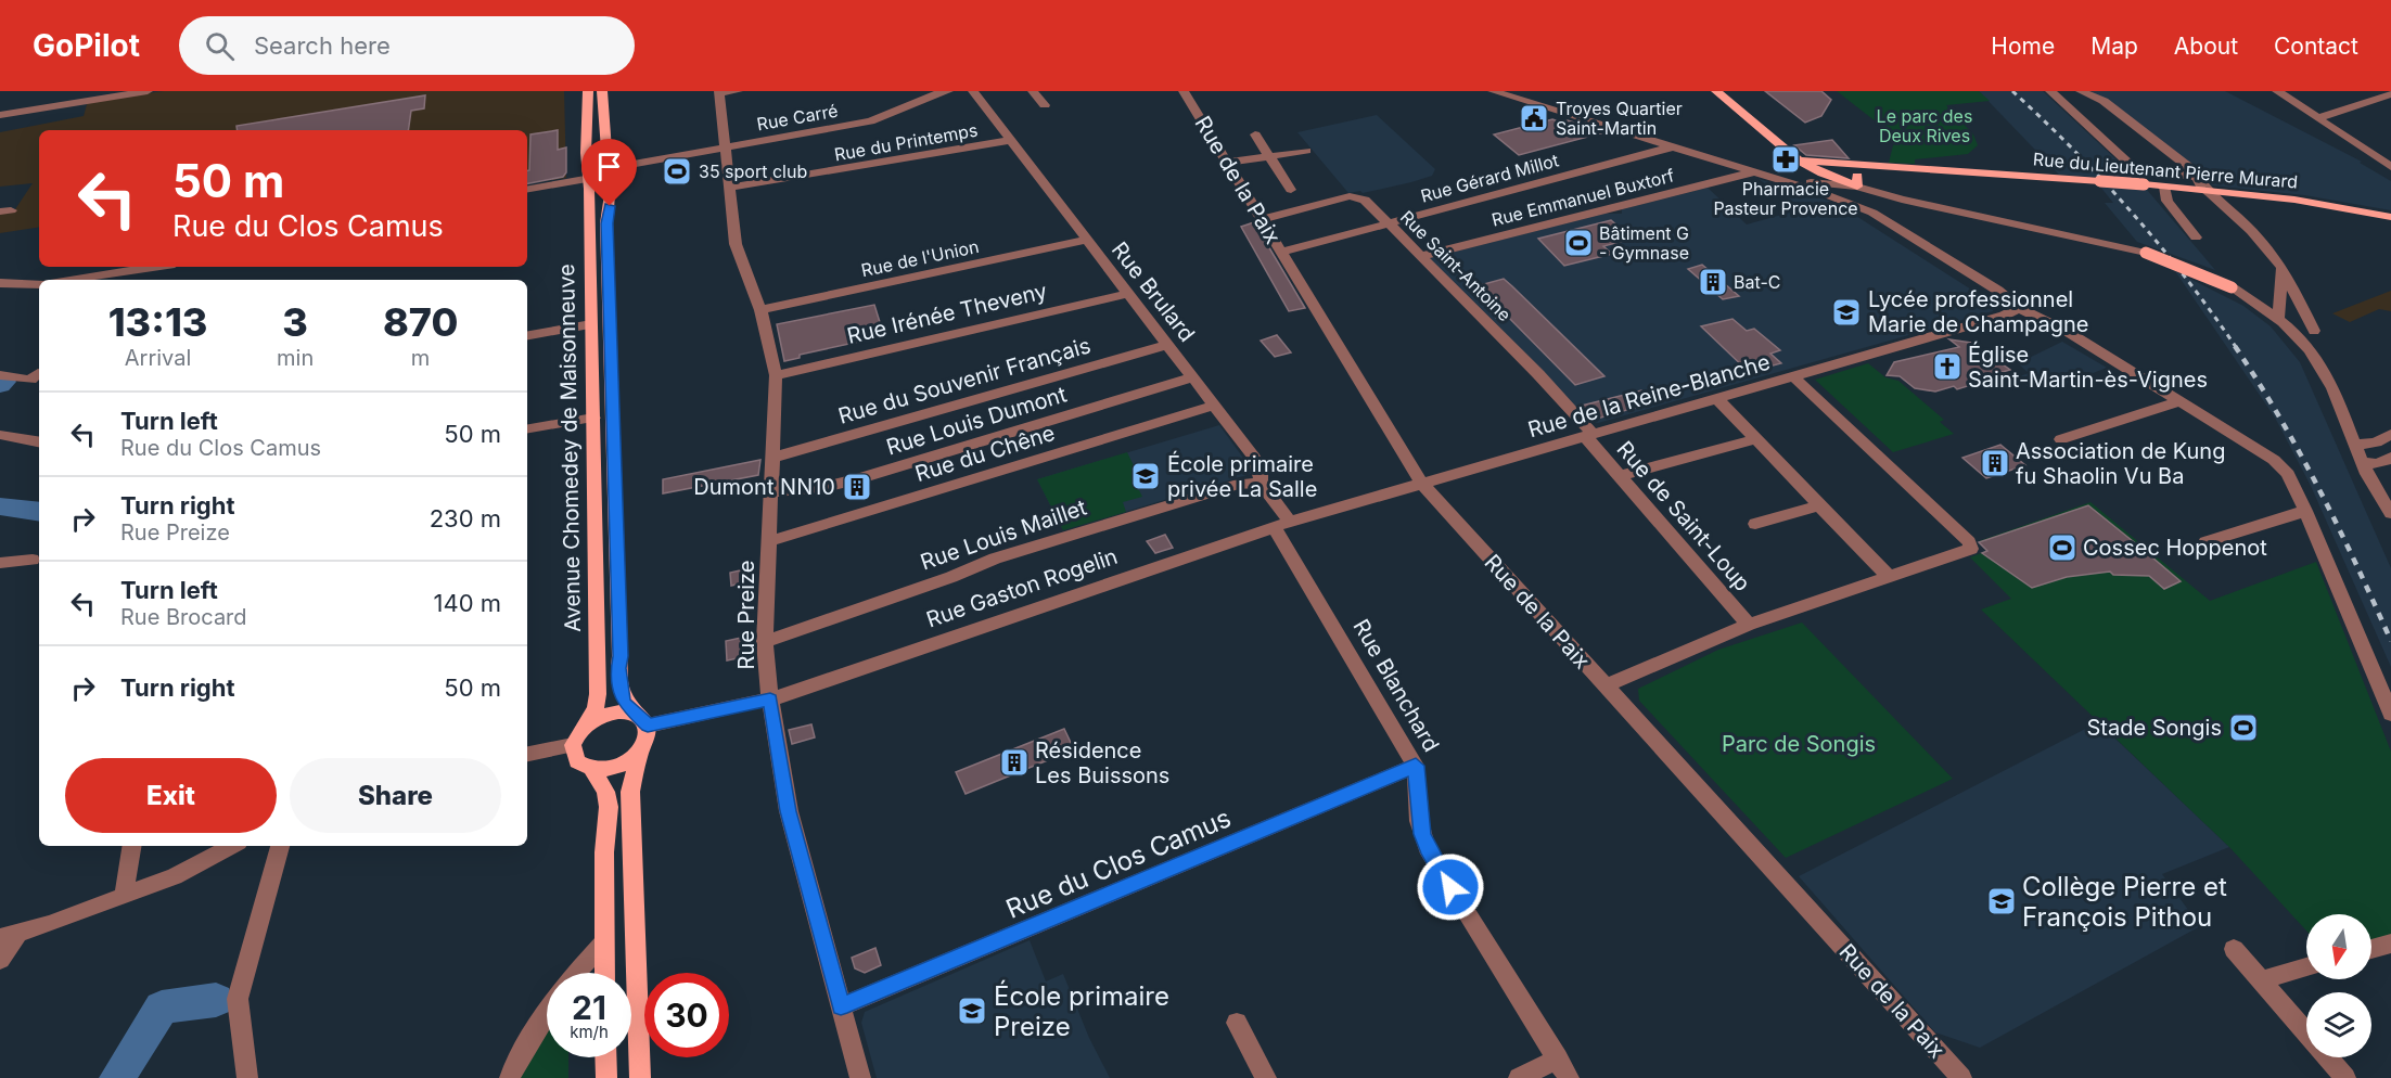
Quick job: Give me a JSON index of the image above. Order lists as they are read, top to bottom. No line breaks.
{"streets":{"main road":["Rue du Lieutenant Pierre Murard","Avenue Chomedey de Maisonneuve"],"street":["Rue Carré","Rue du Printemps","Rue Gérard Millot","Rue de la Paix","Rue Emmanuel Buxtorf","Rue de l'Union","Rue Saint-Antoine","Rue Brulard","Rue Irénée Theveny","Rue du Souvenir Français","Rue de la Reine-Blanche","Rue Louis Dumont","Rue du Chêne","Rue de Saint-Loup","Rue Louis Maillet","Rue Gaston Rogelin","Rue Preize","Rue Blanchard","Rue du Clos Camus"]},"crossings":[["Rue Carré","Avenue Chomedey de Maisonneuve"],["Rue Carré","Rue Preize"],["Rue du Printemps","Rue Brulard"],["Rue du Printemps","Rue Preize"],["Rue Gérard Millot","Rue de la Paix"],["Rue Gérard Millot","Rue Saint-Antoine"],["Rue de la Paix","Rue Saint-Antoine"],["Rue de la Paix","Rue de la Reine-Blanche"],["Rue Emmanuel Buxtorf","Rue Saint-Antoine"],["Rue de l'Union","Rue Brulard"],["Rue de l'Union","Rue Preize"],["Rue Saint-Antoine","Rue de la Reine-Blanche"],["Rue Saint-Antoine","Rue de Saint-Loup"],["Rue Brulard","Rue Irénée Theveny"],["Rue Brulard","Rue du Souvenir Français"],["Rue Brulard","Rue de la Reine-Blanche"],["Rue Brulard","Rue Louis Dumont"],["Rue Brulard","Rue du Chêne"],["Rue Brulard","Rue Louis Maillet"],["Rue Brulard","Rue Gaston Rogelin"],["Rue Brulard","Rue Blanchard"],["Rue Irénée Theveny","Rue Preize"],["Rue du Souvenir Français","Rue Preize"],["Rue de la Reine-Blanche","Rue de Saint-Loup"],["Rue de la Reine-Blanche","Rue Gaston Rogelin"],["Rue de la Reine-Blanche","Rue Blanchard"],["Rue Louis Dumont","Rue Preize"],["Avenue Chomedey de Maisonneuve","Rue Gaston Rogelin"],["Rue du Chêne","Rue Preize"],["Rue Louis Maillet","Rue Preize"],["Rue Gaston Rogelin","Rue Preize"],["Rue Gaston Rogelin","Rue Blanchard"],["Rue Preize","Rue du Clos Camus"],["Rue Blanchard","Rue du Clos Camus"]],"parks":["Le parc des Deux Rives","Parc de Songis"],"places":{"public building":["Troyes Quartier Saint-Martin"],"pharmacy":["Pharmacie Pasteur Provence"],"sports":["35 sport club","Bâtiment G - Gymnase","Cossec Hoppenot","Stade Songis"],"building":["Bat-C","Association de Kung fu Shaolin Vu Ba","Dumont NN10","Résidence Les Buissons"],"school or university":["Lycée professionnel Marie de Champagne","École primaire privée La Salle","Collège Pierre et François Pithou","École primaire Preize"],"church":["Église Saint-Martin-ès-Vignes"]},"north":"bottom","page":{"header":"GoPilot","search":"Search here","nav":["Home","Map","About","Contact"],"turn":["50 m","Rue du Clos Camus"],"eta":["13:13","Arrival","3","min","870","m"],"list":[{"name":"Turn left","note":"Rue du Clos Camus","value":"50 m"},{"name":"Turn right","note":"Rue Preize","value":"230 m"},{"name":"Turn left","note":"Rue Brocard","value":"140 m"},{"name":"Turn right","value":"50 m"}],"buttons":["Exit","Share"],"speed":"21 km/h","limit":"30"}}
